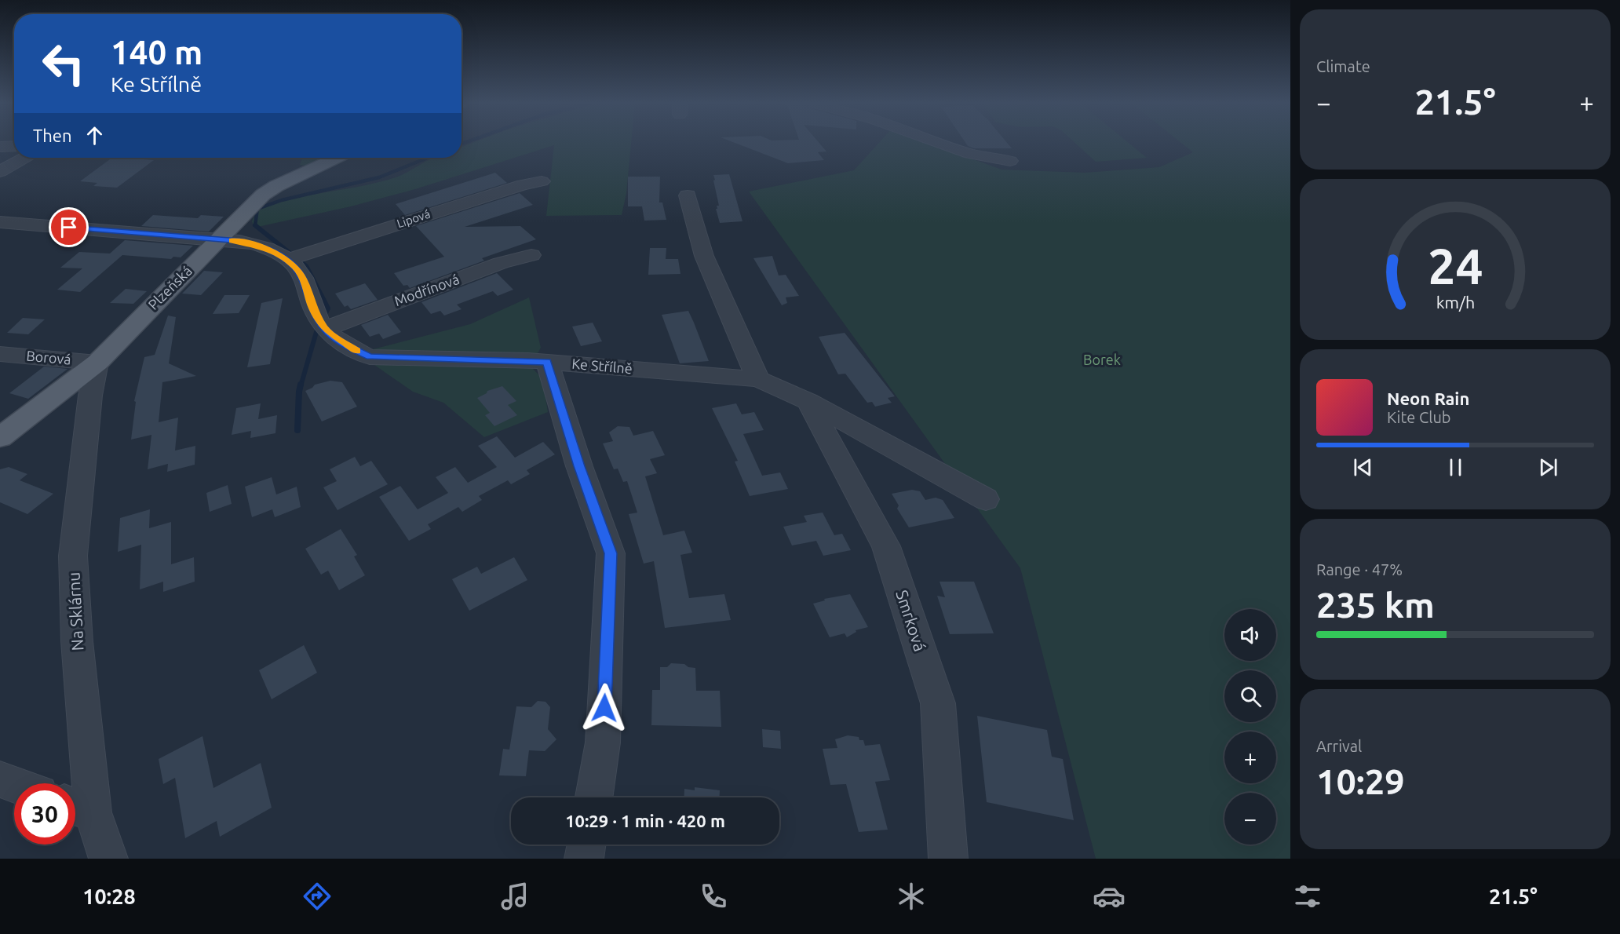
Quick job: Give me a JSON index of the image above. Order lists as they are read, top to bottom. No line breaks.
{"streets":{"main road":["Plzeňská"],"street":["Lipová","Modřínová","Borová","Ke Střílně","Na Sklárnu","Smrková"]},"crossings":[["Lipová","Ke Střílně"],["Plzeňská","Borová"],["Plzeňská","Ke Střílně"],["Plzeňská","Na Sklárnu"],["Modřínová","Ke Střílně"],["Borová","Na Sklárnu"],["Ke Střílně","Smrková"]],"parks":["Borek"],"page":{"tile":["Climate",["Range · 47%","235 km"],["Arrival","10:29"]],"turn":["140 m","Ke Střílně"],"heat":["−","21.5°","+"],"then":"Then","song":["Neon Rain","Kite Club"],"map_buttons":["+","−"],"limit":"30","trip":"10:29 · 1 min · 420 m","tabs":["10:28","21.5°"],"gauge":["24","km/h"]}}
